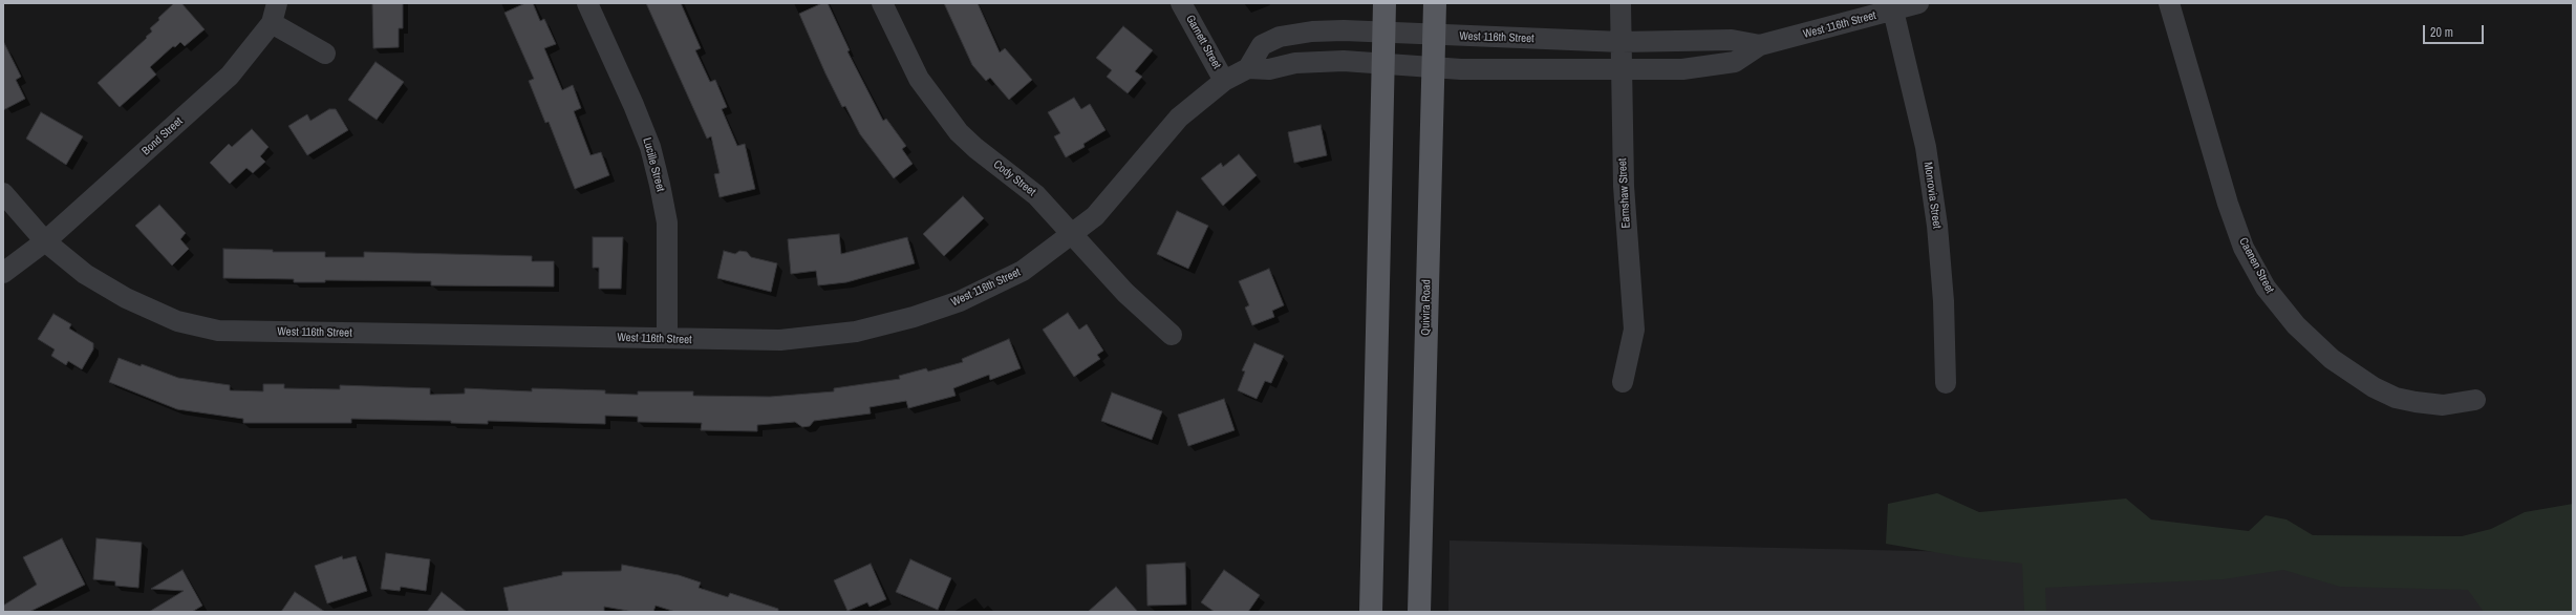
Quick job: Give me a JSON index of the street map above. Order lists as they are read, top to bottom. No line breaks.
{"streets":{"main road":["Quivira Road"],"street":["West 116th Street","Garnett Street","Bond Street","Lucille Street","Cody Street","Earnshaw Street","Monrovia Street","Caenen Street"]},"crossings":[["West 116th Street","Garnett Street"],["West 116th Street","Bond Street"],["West 116th Street","Lucille Street"],["West 116th Street","Cody Street"],["West 116th Street","Earnshaw Street"],["West 116th Street","Monrovia Street"],["West 116th Street","Quivira Road"]],"scale_bar":"20 m"}
